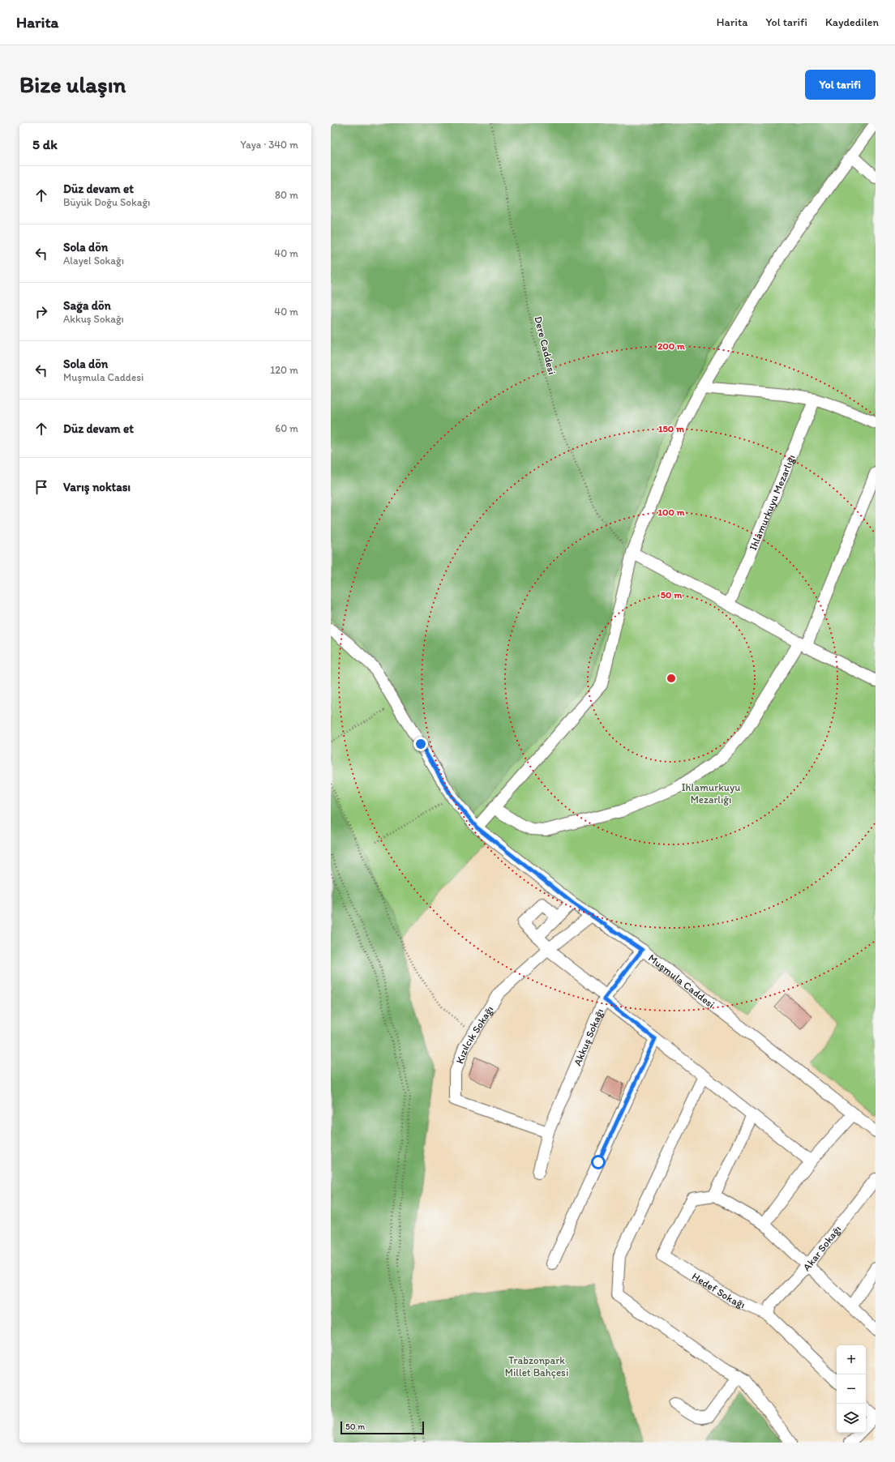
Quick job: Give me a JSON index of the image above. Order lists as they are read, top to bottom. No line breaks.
{"streets":{"street":["Ihlamurkuyu Mezarlığı","Muşmula Caddesi","Kızılcık Sokağı","Akkuş Sokağı","Akar Sokağı","Hedef Sokağı"],"path":["Dere Caddesi"]},"crossings":[["Muşmula Caddesi","Kızılcık Sokağı"],["Muşmula Caddesi","Akkuş Sokağı"],["Kızılcık Sokağı","Akkuş Sokağı"],["Akar Sokağı","Hedef Sokağı"]],"parks":["Ihlamurkuyu Mezarlığı","Trabzonpark Millet Bahçesi"],"scale_bar":"50 m","page":{"header":"Harita","nav":["Harita","Yol tarifi","Kaydedilen"],"buttons":"Yol tarifi","title":"Bize ulaşın","heading":["5 dk","Yaya · 340 m"],"list":[["Düz devam et","Büyük Doğu Sokağı","80 m"],["Sola dön","Alayel Sokağı","40 m"],["Sağa dön","Akkuş Sokağı","40 m"],["Sola dön","Muşmula Caddesi","120 m"],["Düz devam et","60 m"],"Varış noktası"],"map_buttons":["+","−"],"scale":"50 m"},"rings":["200 m","150 m","100 m","50 m"]}
